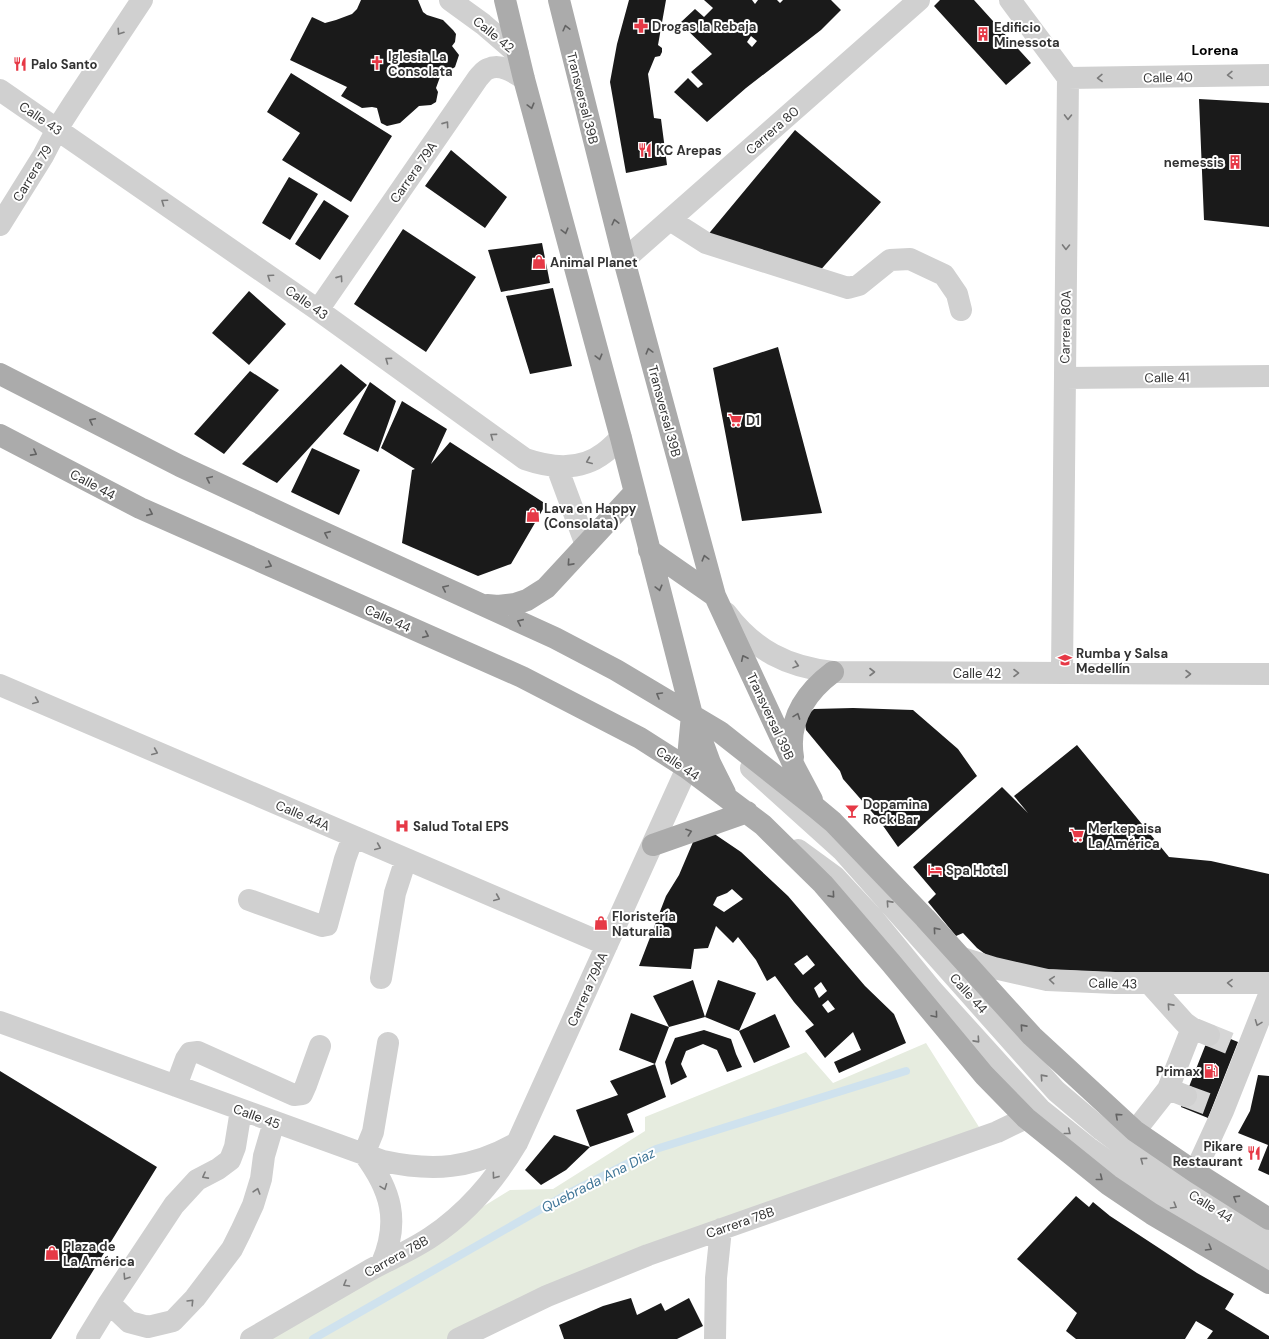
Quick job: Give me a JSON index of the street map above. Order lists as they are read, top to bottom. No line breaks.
{"streets":{"main road":["Transversal 39B","Calle 44"],"street":["Calle 42","Calle 40","Calle 43","Carrera 80","Carrera 79A","Carrera 79","Carrera 80A","Calle 41","Calle 44A","Carrera 79AA","Calle 45","Carrera 78B"]},"crossings":[["Calle 42","Transversal 39B"],["Calle 42","Carrera 80A"],["Calle 40","Carrera 80A"],["Transversal 39B","Carrera 80"],["Transversal 39B","Calle 44"],["Calle 43","Carrera 79A"],["Calle 43","Carrera 79"],["Calle 43","Calle 44"],["Carrera 80A","Calle 41"],["Calle 44","Carrera 79AA"],["Calle 44","Carrera 78B"],["Calle 44A","Carrera 79AA"],["Carrera 79AA","Calle 45"],["Carrera 79AA","Carrera 78B"],["Calle 45","Carrera 78B"]],"one_way":["Calle 42","Calle 40","Calle 43","Carrera 79A","Carrera 79","Carrera 80A","Calle 44A"],"districts":["Lorena"],"water":["Quebrada Ana Diaz"],"places":{"pharmacy":["Drogas la Rebaja"],"building":["Edificio Minessota","nemessis"],"church":["Iglesia La Consolata"],"restaurant":["Palo Santo","KC Arepas","Pikare Restaurant"],"shop":["Animal Planet","Lava en Happy (Consolata)","Floristería Naturalia","Plaza de La América"],"supermarket":["D1","Merkepaisa La América"],"school or university":["Rumba y Salsa Medellín"],"bar":["Dopamina Rock Bar"],"hospital":["Salud Total EPS"],"hotel":["Spa Hotel"],"fuel station":["Primax"]}}
